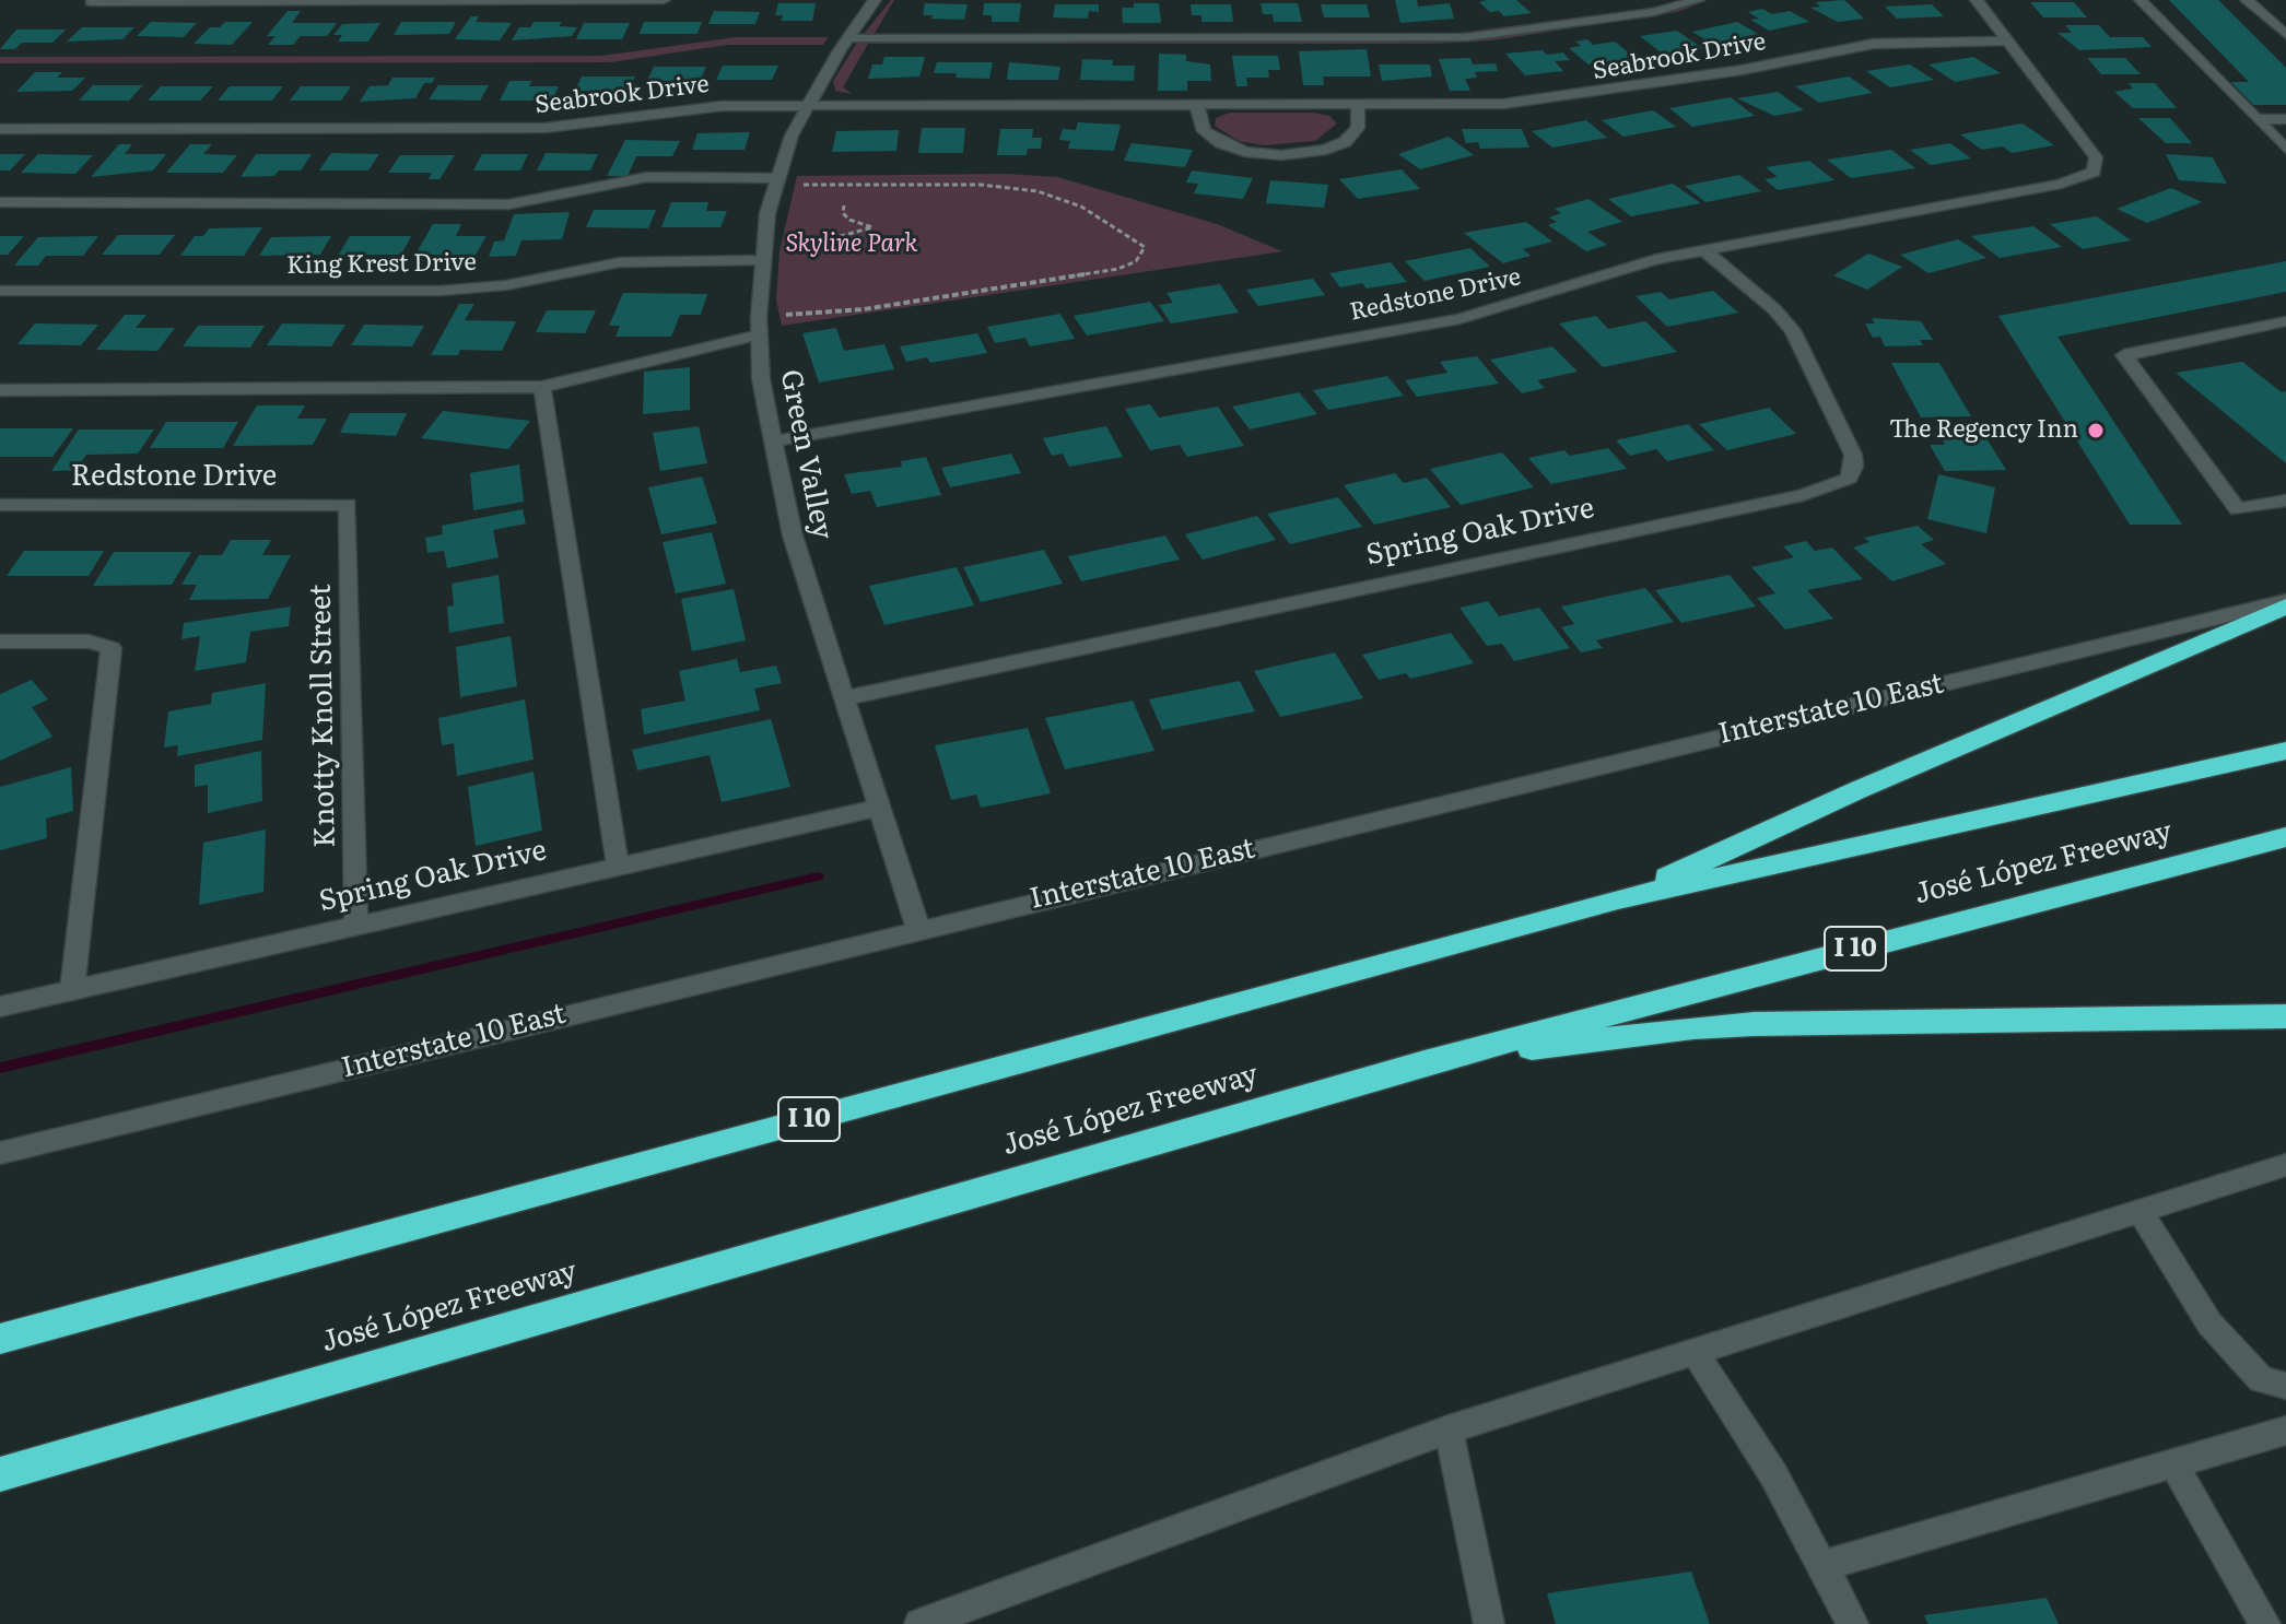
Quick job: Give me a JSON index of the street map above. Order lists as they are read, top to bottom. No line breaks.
{"streets":{"highway":["José López Freeway","I 10"],"street":["Seabrook Drive","King Krest Drive","Redstone Drive","Green Valley","Spring Oak Drive","Interstate 10 East","Knotty Knoll Street"]},"crossings":[["Seabrook Drive","Redstone Drive"],["Seabrook Drive","Green Valley"],["King Krest Drive","Green Valley"],["Redstone Drive","Green Valley"],["Redstone Drive","Spring Oak Drive"],["Redstone Drive","Knotty Knoll Street"],["Green Valley","Spring Oak Drive"],["Green Valley","Interstate 10 East"],["Spring Oak Drive","Knotty Knoll Street"]],"parks":["Skyline Park"],"places":["The Regency Inn"]}
